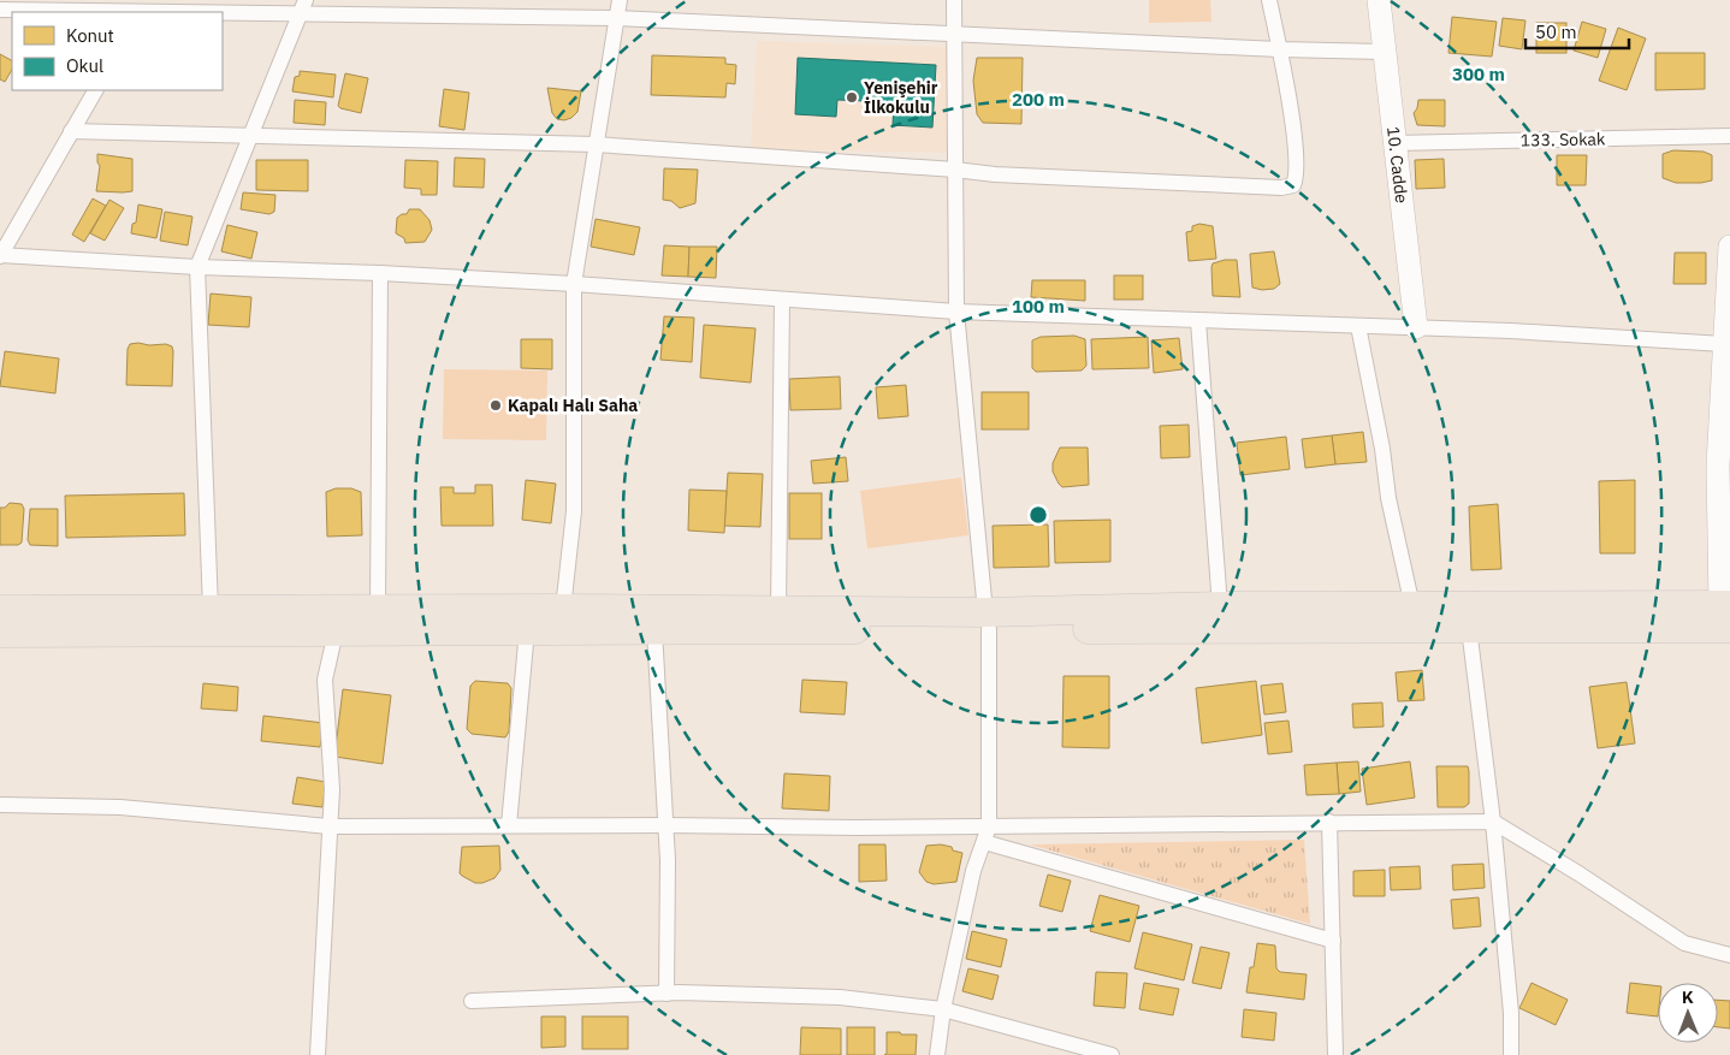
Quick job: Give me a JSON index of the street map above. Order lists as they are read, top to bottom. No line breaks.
{"streets":{"street":["133. Sokak","10. Cadde"]},"crossings":[["133. Sokak","10. Cadde"]],"places":["Yenişehir İlkokulu","Kapalı Halı Saha"],"legend":["Konut","Okul"],"scale_bar":"50 m","north":"top","rings":["300 m","200 m","100 m"]}
